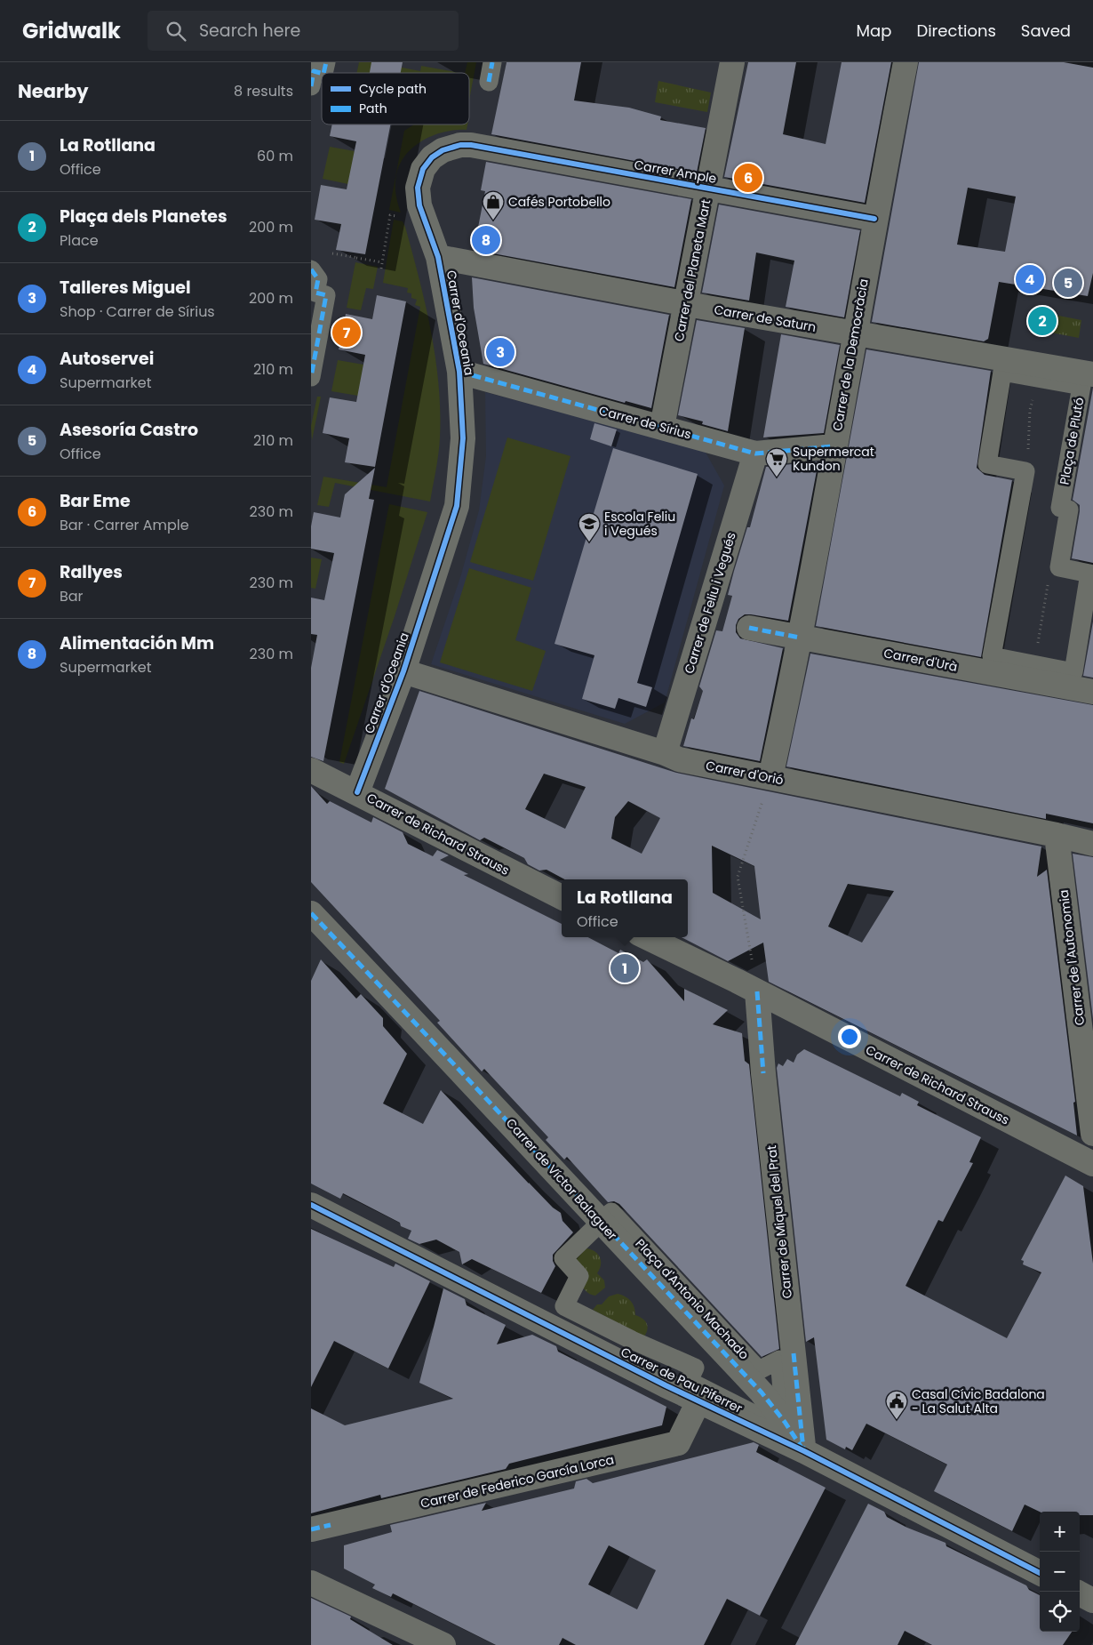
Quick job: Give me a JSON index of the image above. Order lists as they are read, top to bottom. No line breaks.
{"streets":{"street":["Carrer Ample","Carrer del Planeta Mart","Carrer de Saturn","Carrer d'Oceania","Carrer de la Democràcia","Carrer de Sírius","Plaça de Plutó","Carrer de Feliu i Vegués","Carrer d'Urà","Carrer d'Orió","Carrer de Richard Strauss","Carrer de l'Autonomia","Carrer de Víctor Balaguer","Carrer de Miquel del Prat","Plaça d'Antonio Machado","Carrer de Pau Piferrer","Carrer de Federico García Lorca"]},"crossings":[["Carrer Ample","Carrer del Planeta Mart"],["Carrer Ample","Carrer d'Oceania"],["Carrer Ample","Carrer de la Democràcia"],["Carrer del Planeta Mart","Carrer de Saturn"],["Carrer del Planeta Mart","Carrer de Sírius"],["Carrer de Saturn","Carrer d'Oceania"],["Carrer de Saturn","Carrer de la Democràcia"],["Carrer d'Oceania","Carrer de Sírius"],["Carrer d'Oceania","Carrer d'Orió"],["Carrer d'Oceania","Carrer de Richard Strauss"],["Carrer de la Democràcia","Carrer de Sírius"],["Carrer de la Democràcia","Carrer d'Urà"],["Carrer de la Democràcia","Carrer d'Orió"],["Carrer de Sírius","Carrer de Feliu i Vegués"],["Carrer de Feliu i Vegués","Carrer d'Orió"],["Carrer d'Orió","Carrer de l'Autonomia"],["Carrer de Richard Strauss","Carrer de Miquel del Prat"],["Carrer de Víctor Balaguer","Carrer de Miquel del Prat"],["Carrer de Víctor Balaguer","Plaça d'Antonio Machado"],["Carrer de Víctor Balaguer","Carrer de Pau Piferrer"],["Carrer de Miquel del Prat","Carrer de Pau Piferrer"],["Carrer de Pau Piferrer","Carrer de Federico García Lorca"]],"places":{"shop":["Cafés Portobello"],"supermarket":["Supermercat Kundon"],"school or university":["Escola Feliu i Vegués"],"public building":["Casal Cívic Badalona - La Salut Alta"]},"legend":["Cycle path","Path"],"page":{"header":"Gridwalk","search":"Search here","nav":["Map","Directions","Saved"],"heading":["Nearby","8 results"],"list":[{"mark":"1","name":"La Rotllana","note":"Office","value":"60 m"},{"mark":"2","name":"Plaça dels Planetes","note":"Place","value":"200 m"},{"mark":"3","name":"Talleres Miguel","note":"Shop · Carrer de Sírius","value":"200 m"},{"mark":"4","name":"Autoservei","note":"Supermarket","value":"210 m"},{"mark":"5","name":"Asesoría Castro","note":"Office","value":"210 m"},{"mark":"6","name":"Bar Eme","note":"Bar · Carrer Ample","value":"230 m"},{"mark":"7","name":"Rallyes","note":"Bar","value":"230 m"},{"mark":"8","name":"Alimentación Mm","note":"Supermarket","value":"230 m"}],"pins":["6","8","4","5","2","7","3","1"],"popup":["La Rotllana","Office"],"map_buttons":["+","−"]}}
